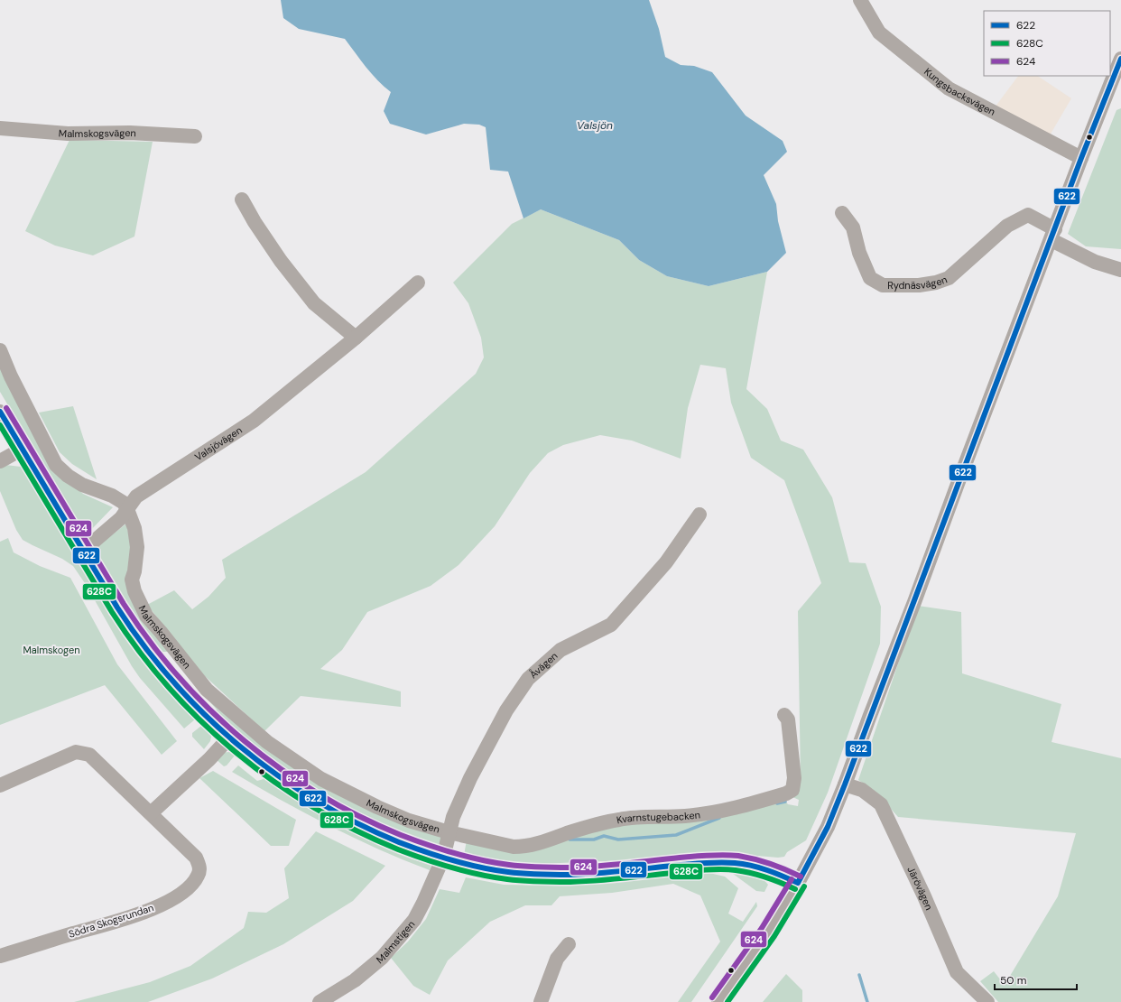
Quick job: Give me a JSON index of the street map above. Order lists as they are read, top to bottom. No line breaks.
{"streets":{"street":["Kungsbacksvägen","Malmskogsvägen","Rydnäsvägen","Valsjövägen","Åvägen","Kvarnstugebacken","Järövägen","Södra Skogsrundan","Malmstigen"]},"crossings":[["Malmskogsvägen","Valsjövägen"],["Malmskogsvägen","Åvägen"],["Malmskogsvägen","Kvarnstugebacken"],["Åvägen","Kvarnstugebacken"],["Åvägen","Malmstigen"]],"water":["Valsjön"],"parks":["Malmskogen"],"lines":["transit line 622","transit line 624","transit line 628C"],"legend":["622","628C","624"],"scale_bar":"50 m"}
